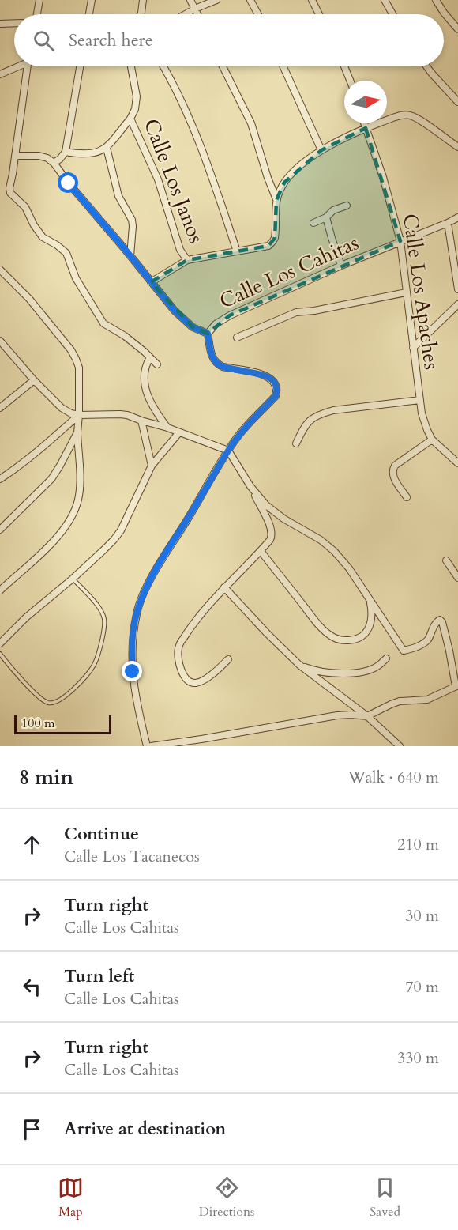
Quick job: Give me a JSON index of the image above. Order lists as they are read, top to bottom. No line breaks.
{"streets":{"street":["Calle Los Janos","Calle Los Cahitas","Calle Los Apaches"]},"crossings":[["Calle Los Cahitas","Calle Los Apaches"]],"scale_bar":"100 m","north":"right","page":{"search":"Search here","scale":"100 m","heading":["8 min","Walk · 640 m"],"list":[["Continue","Calle Los Tacanecos","210 m"],["Turn right","Calle Los Cahitas","30 m"],["Turn left","Calle Los Cahitas","70 m"],["Turn right","Calle Los Cahitas","330 m"],"Arrive at destination"],"nav":["Map","Directions","Saved"]}}
